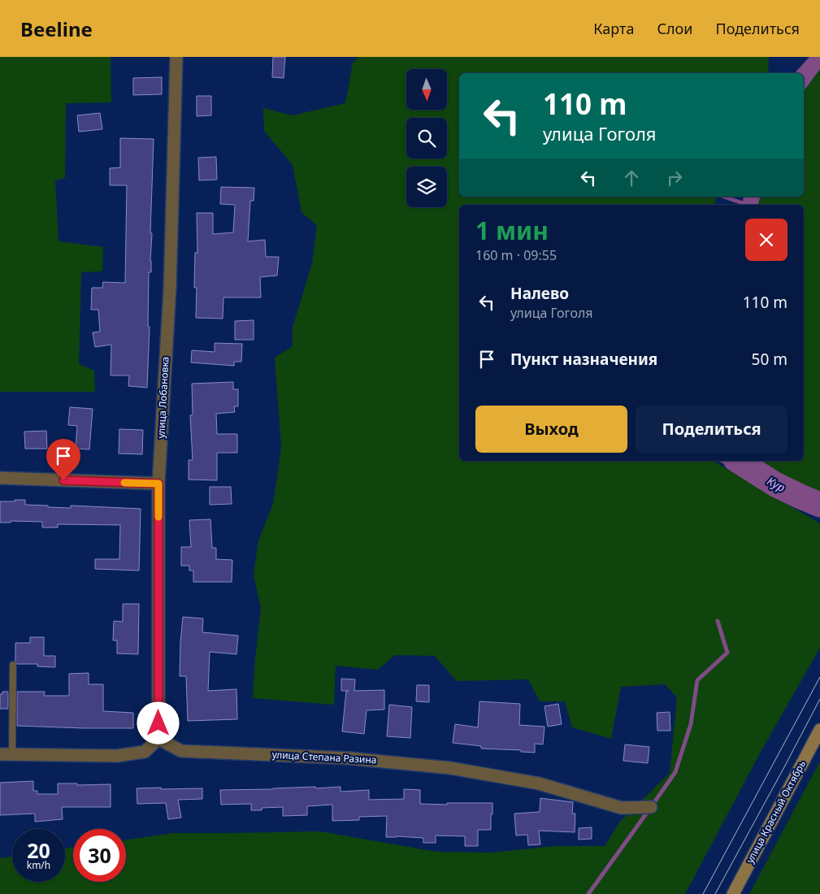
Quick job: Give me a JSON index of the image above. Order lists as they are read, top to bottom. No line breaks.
{"streets":{"main road":["улица Красный Октябрь"],"street":["улица Лобановка","улица Степана Разина"]},"crossings":[["улица Лобановка","улица Степана Разина"]],"water":["Кур"],"north":"bottom","page":{"header":"Beeline","nav":["Карта","Слои","Поделиться"],"turn":["110 m","улица Гоголя"],"heading":["1 мин","160 m · 09:55"],"list":[{"name":"Налево","note":"улица Гоголя","value":"110 m"},{"name":"Пункт назначения","value":"50 m"}],"buttons":["Выход","Поделиться"],"speed":"20 km/h","limit":"30"}}
